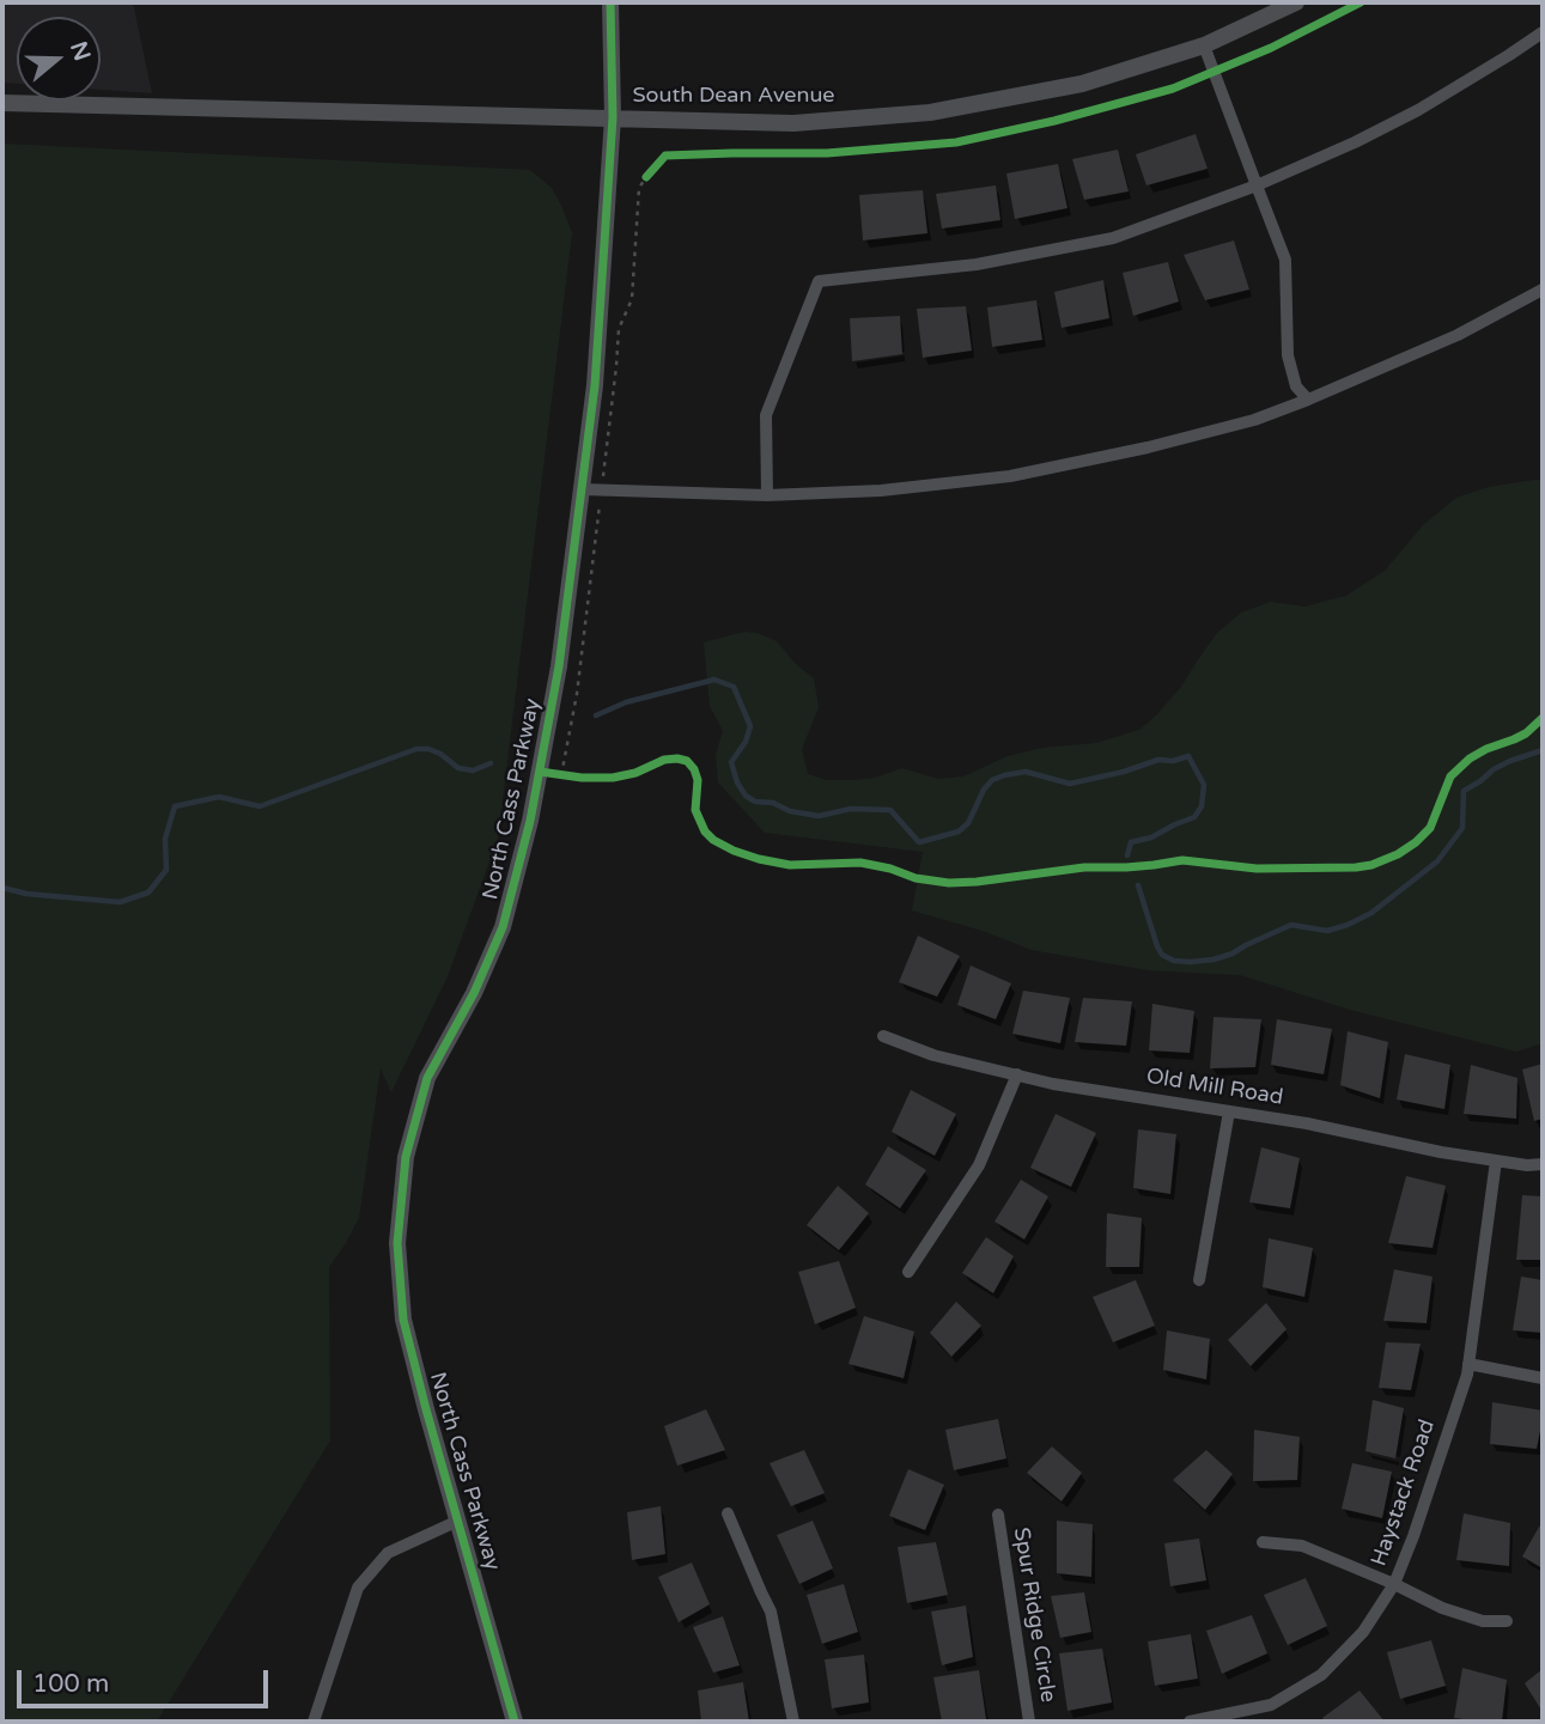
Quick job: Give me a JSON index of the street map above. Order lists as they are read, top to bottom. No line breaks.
{"streets":{"street":["South Dean Avenue","North Cass Parkway","Old Mill Road","Haystack Road","Spur Ridge Circle"]},"crossings":[["South Dean Avenue","North Cass Parkway"],["Old Mill Road","Haystack Road"]],"scale_bar":"100 m","north":"right"}
